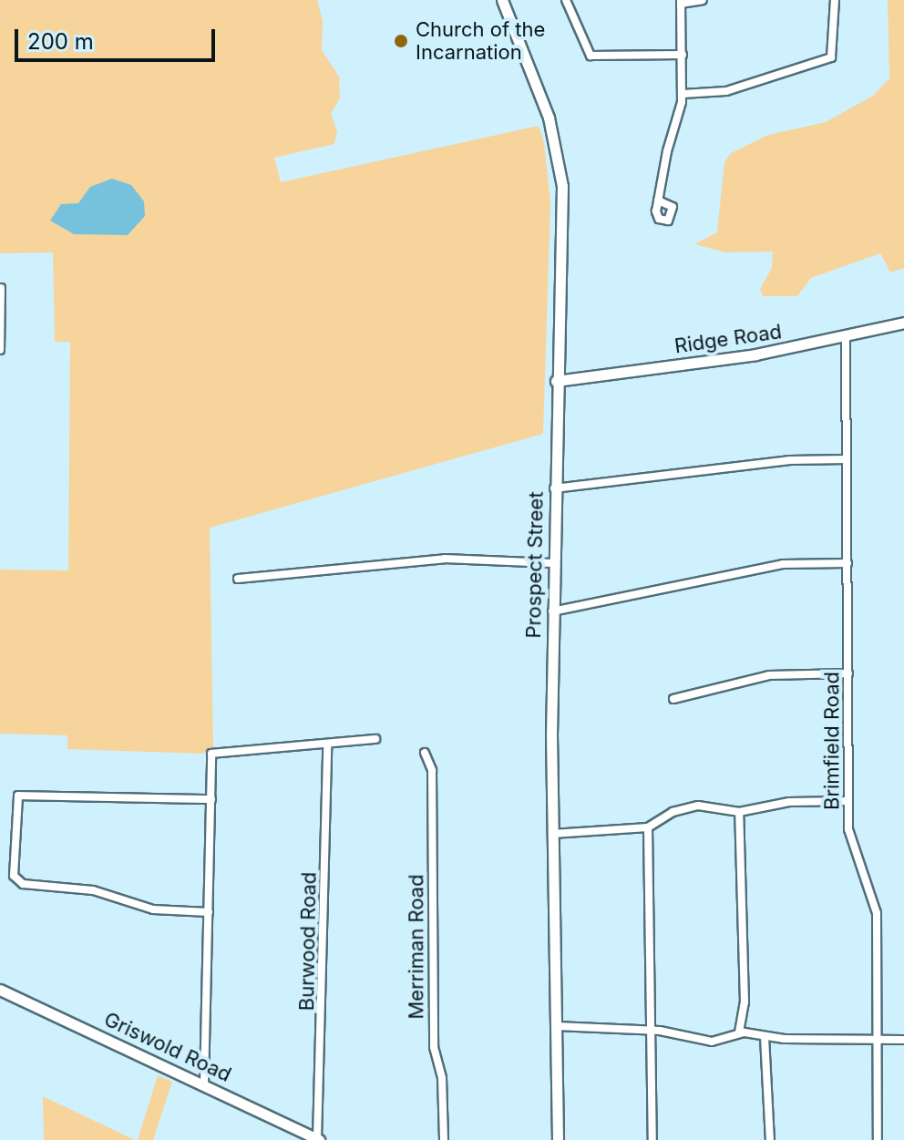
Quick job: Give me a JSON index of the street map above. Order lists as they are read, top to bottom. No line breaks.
{"streets":{"main road":["Ridge Road","Prospect Street","Griswold Road"],"street":["Brimfield Road","Burwood Road","Merriman Road"]},"crossings":[["Ridge Road","Prospect Street"],["Ridge Road","Brimfield Road"],["Burwood Road","Griswold Road"]],"places":["Church of the Incarnation"],"scale_bar":"200 m"}
